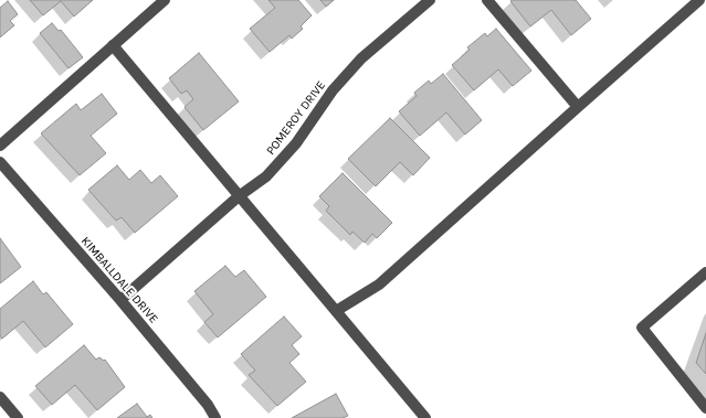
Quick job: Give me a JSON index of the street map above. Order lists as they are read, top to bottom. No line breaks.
{"streets":{"street":["POMEROY DRIVE","KIMBALLDALE DRIVE"]},"crossings":[["POMEROY DRIVE","KIMBALLDALE DRIVE"]]}
